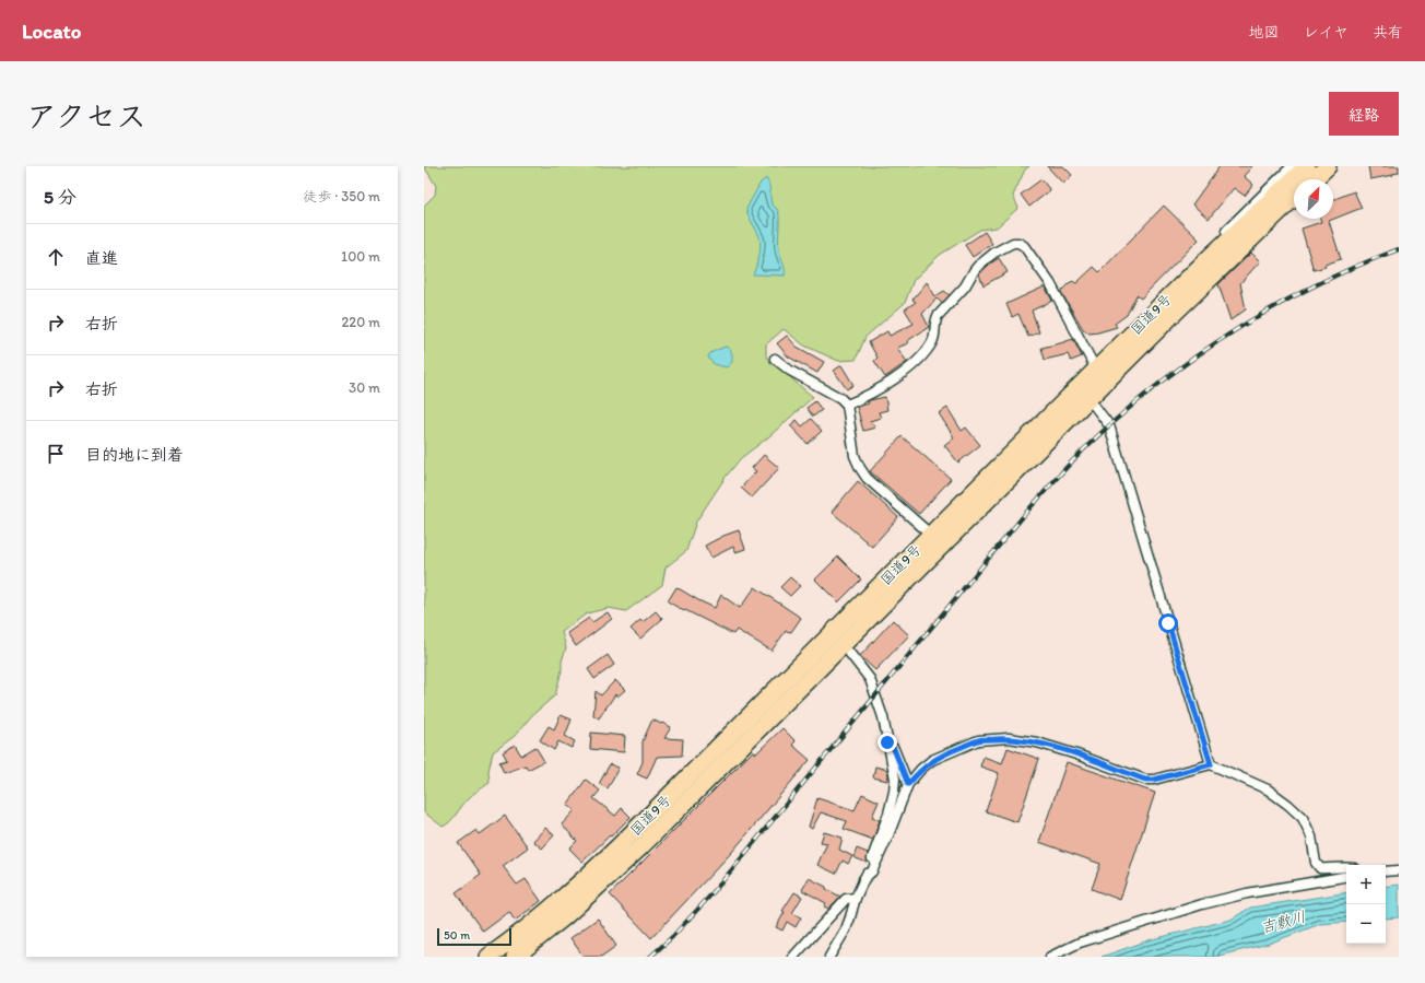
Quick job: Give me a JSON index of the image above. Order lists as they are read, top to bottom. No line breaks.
{"streets":{"highway":["国道9号"]},"water":["吉敷川"],"scale_bar":"50 m","north":"top right","page":{"header":"Locato","nav":["地図","レイヤ","共有"],"title":"アクセス","buttons":"経路","heading":["5 分","徒歩 · 350 m"],"list":[["直進","100 m"],["右折","220 m"],["右折","30 m"],"目的地に到着"],"map_buttons":["+","−"],"scale":"50 m"}}
